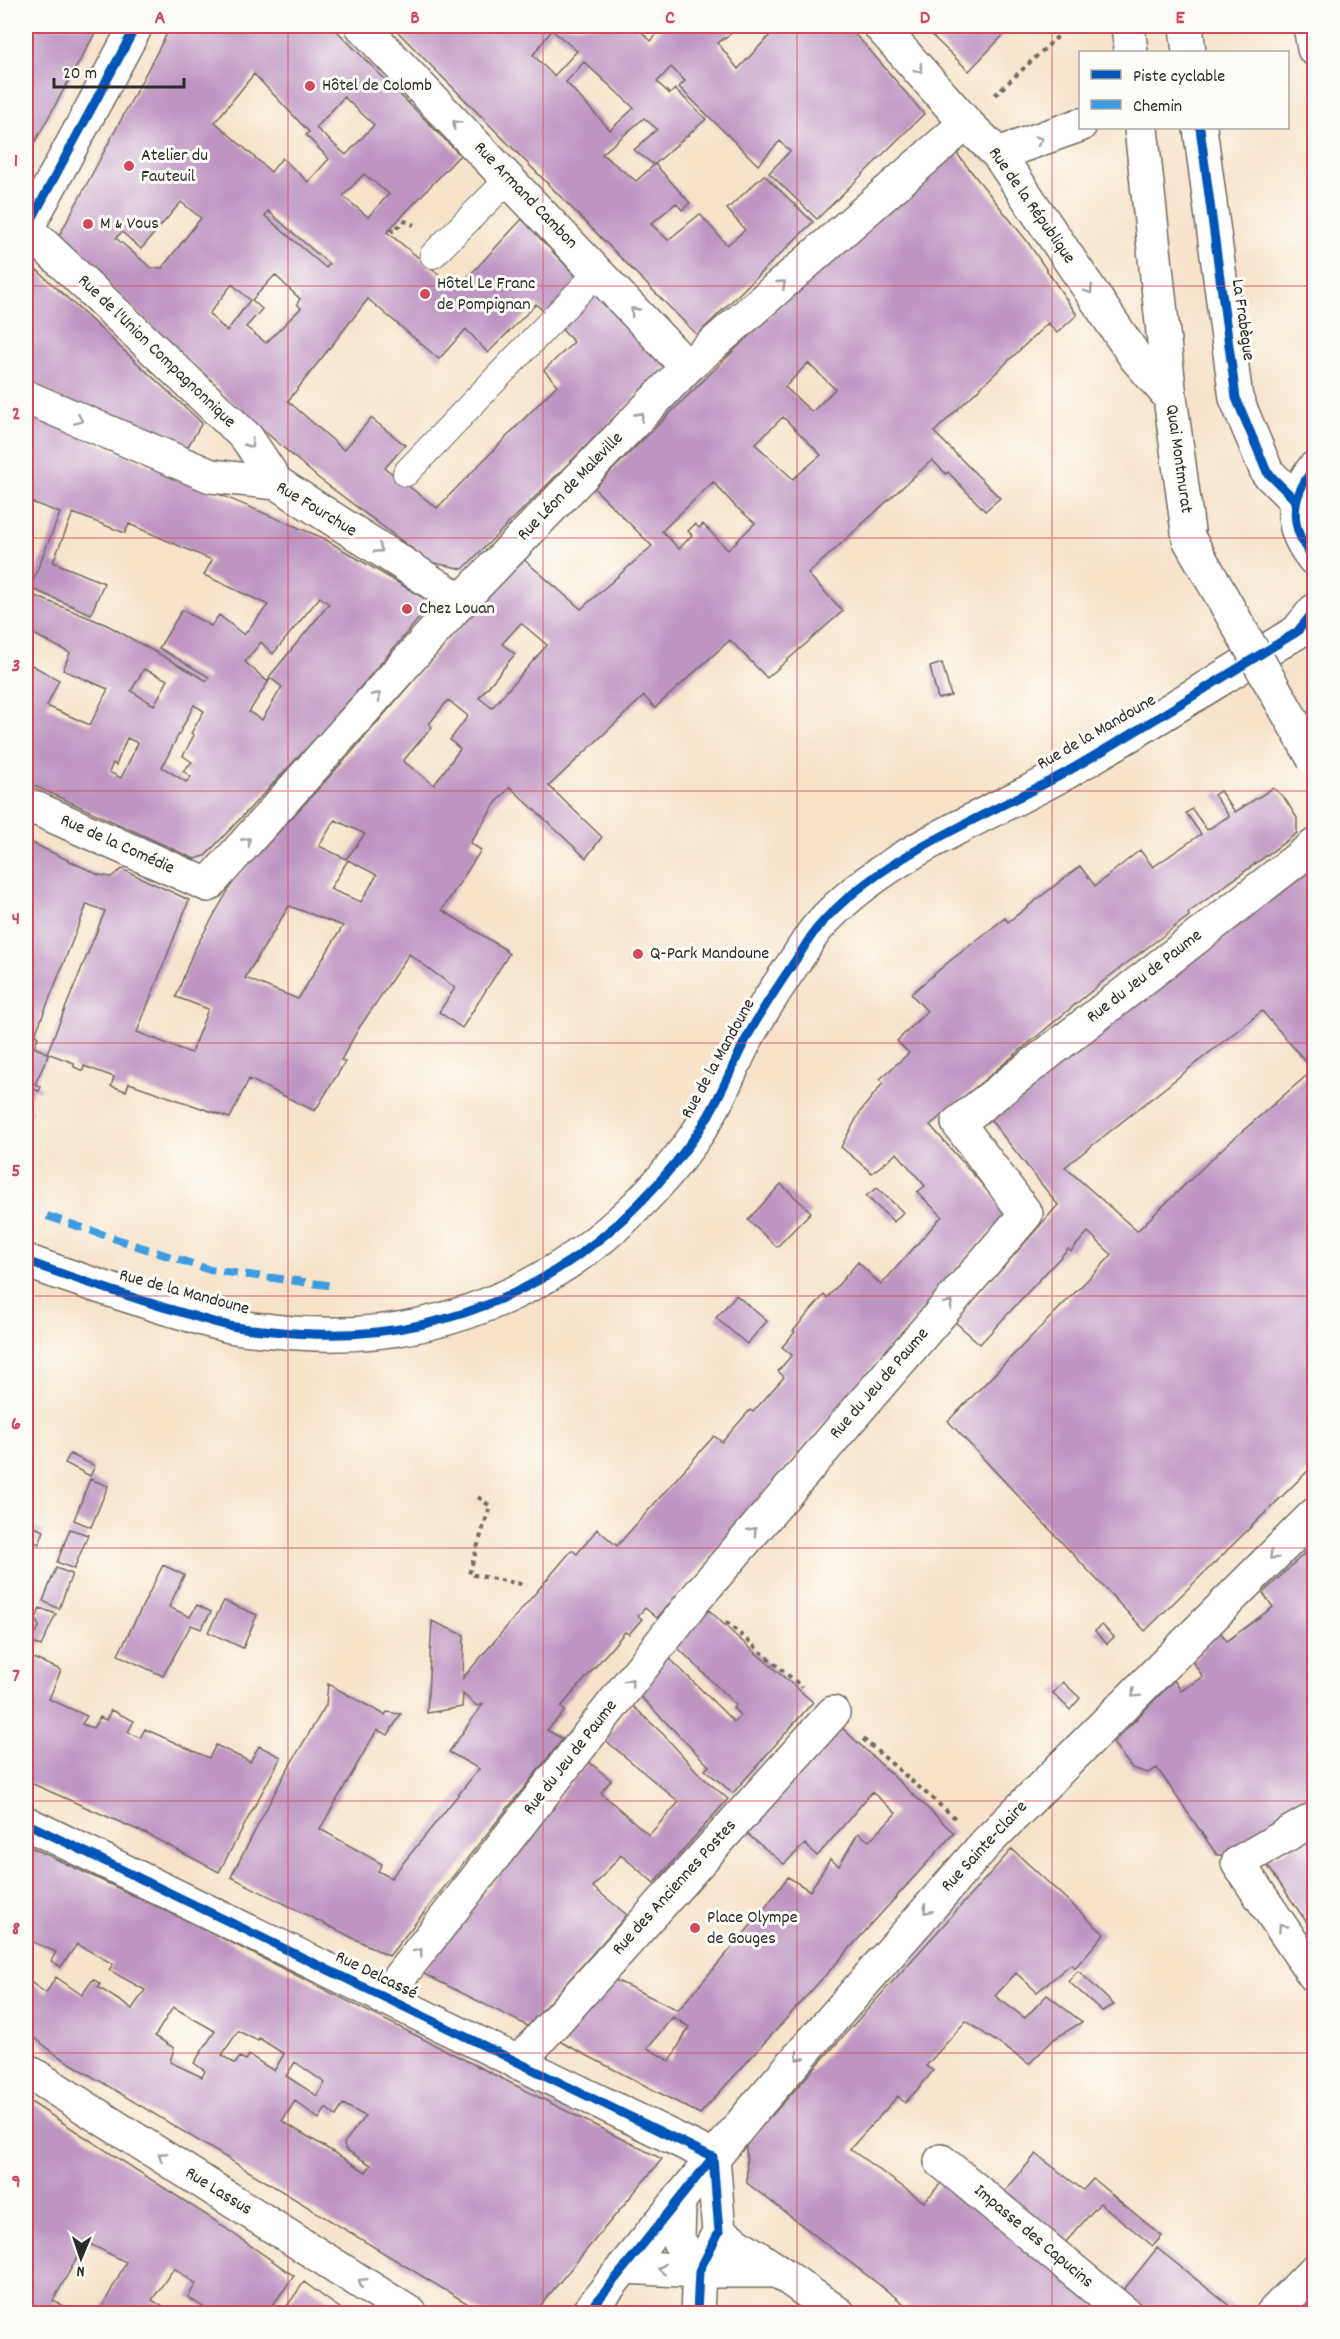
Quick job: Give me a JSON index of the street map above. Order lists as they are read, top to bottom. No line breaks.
{"streets":{"street":["Rue Armand Cambon","Rue de la République","La Frabègue","Rue de l'Union Compagnonnique","Quai Montmurat","Rue Léon de Maleville","Rue Fourchue","Rue de la Mandoune","Rue de la Comédie","Rue du Jeu de Paume","Rue Sainte-Claire","Rue des Anciennes Postes","Rue Delcassé","Rue Lassus","Impasse des Capucins"]},"crossings":[["Rue Armand Cambon","Rue Léon de Maleville"],["Rue de la République","Quai Montmurat"],["Rue de la République","Rue Léon de Maleville"],["Rue de l'Union Compagnonnique","Rue Fourchue"],["Rue Léon de Maleville","Rue Fourchue"],["Rue Léon de Maleville","Rue de la Comédie"],["Rue du Jeu de Paume","Rue Delcassé"],["Rue Sainte-Claire","Rue Delcassé"],["Rue des Anciennes Postes","Rue Delcassé"]],"one_way":["Rue Armand Cambon","Rue de la République","Rue de l'Union Compagnonnique","Rue Léon de Maleville","Rue Fourchue","Rue du Jeu de Paume","Rue Sainte-Claire","Rue Lassus"],"places":["Hôtel de Colomb","Atelier du Fauteuil","M & Vous","Hôtel Le Franc de Pompignan","Chez Louan","Q-Park Mandoune","Place Olympe de Gouges"],"legend":["Piste cyclable","Chemin"],"scale_bar":"20 m","north":"bottom","grid":{"columns":["A","B","C","D","E"],"rows":["1","2","3","4","5","6","7","8","9"]}}
